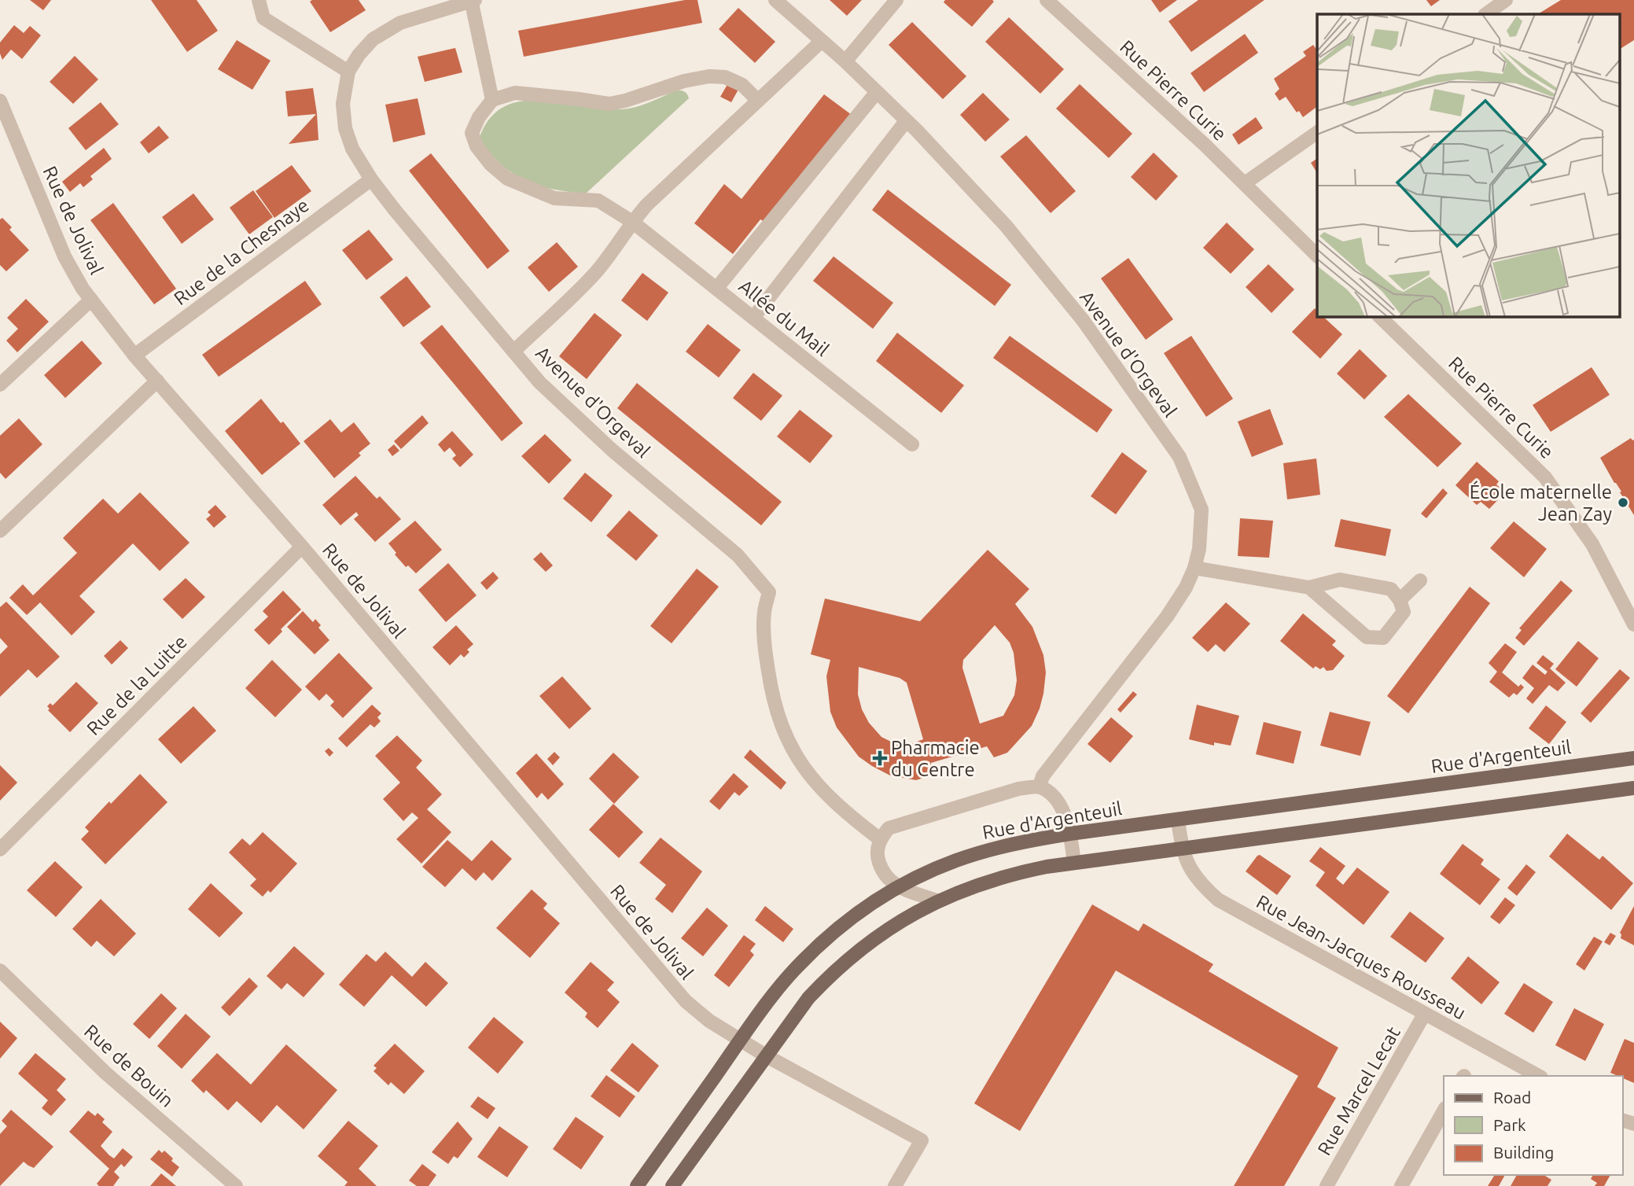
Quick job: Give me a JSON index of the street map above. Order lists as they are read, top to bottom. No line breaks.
{"streets":{"main road":["Rue d'Argenteuil"],"street":["Rue Pierre Curie","Rue de Jolival","Rue de la Chesnaye","Allée du Mail","Avenue d'Orgeval","Rue de la Luitte","Rue Jean-Jacques Rousseau","Rue de Bouin","Rue Marcel Lecat"]},"crossings":[["Rue de Jolival","Rue de la Chesnaye"],["Rue de Jolival","Rue de la Luitte"],["Rue de Jolival","Rue d'Argenteuil"],["Rue de la Chesnaye","Avenue d'Orgeval"],["Rue Jean-Jacques Rousseau","Rue Marcel Lecat"]],"places":{"other":["École maternelle Jean Zay"],"health":["Pharmacie du Centre"]},"legend":["Road","Park","Building"]}
